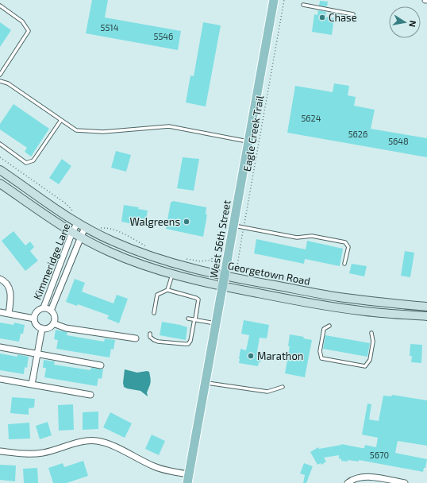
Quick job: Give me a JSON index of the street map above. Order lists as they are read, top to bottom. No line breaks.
{"streets":{"main road":["West 56th Street","Georgetown Road"],"street":["Kimmeridge Lane"],"path":["Eagle Creek Trail"]},"crossings":[["West 56th Street","Georgetown Road"],["Kimmeridge Lane","Georgetown Road"]],"places":["Chase","Walgreens","Marathon"],"house_numbers":["5514","5546","5624","5626","5648","5670"],"north":"right"}
